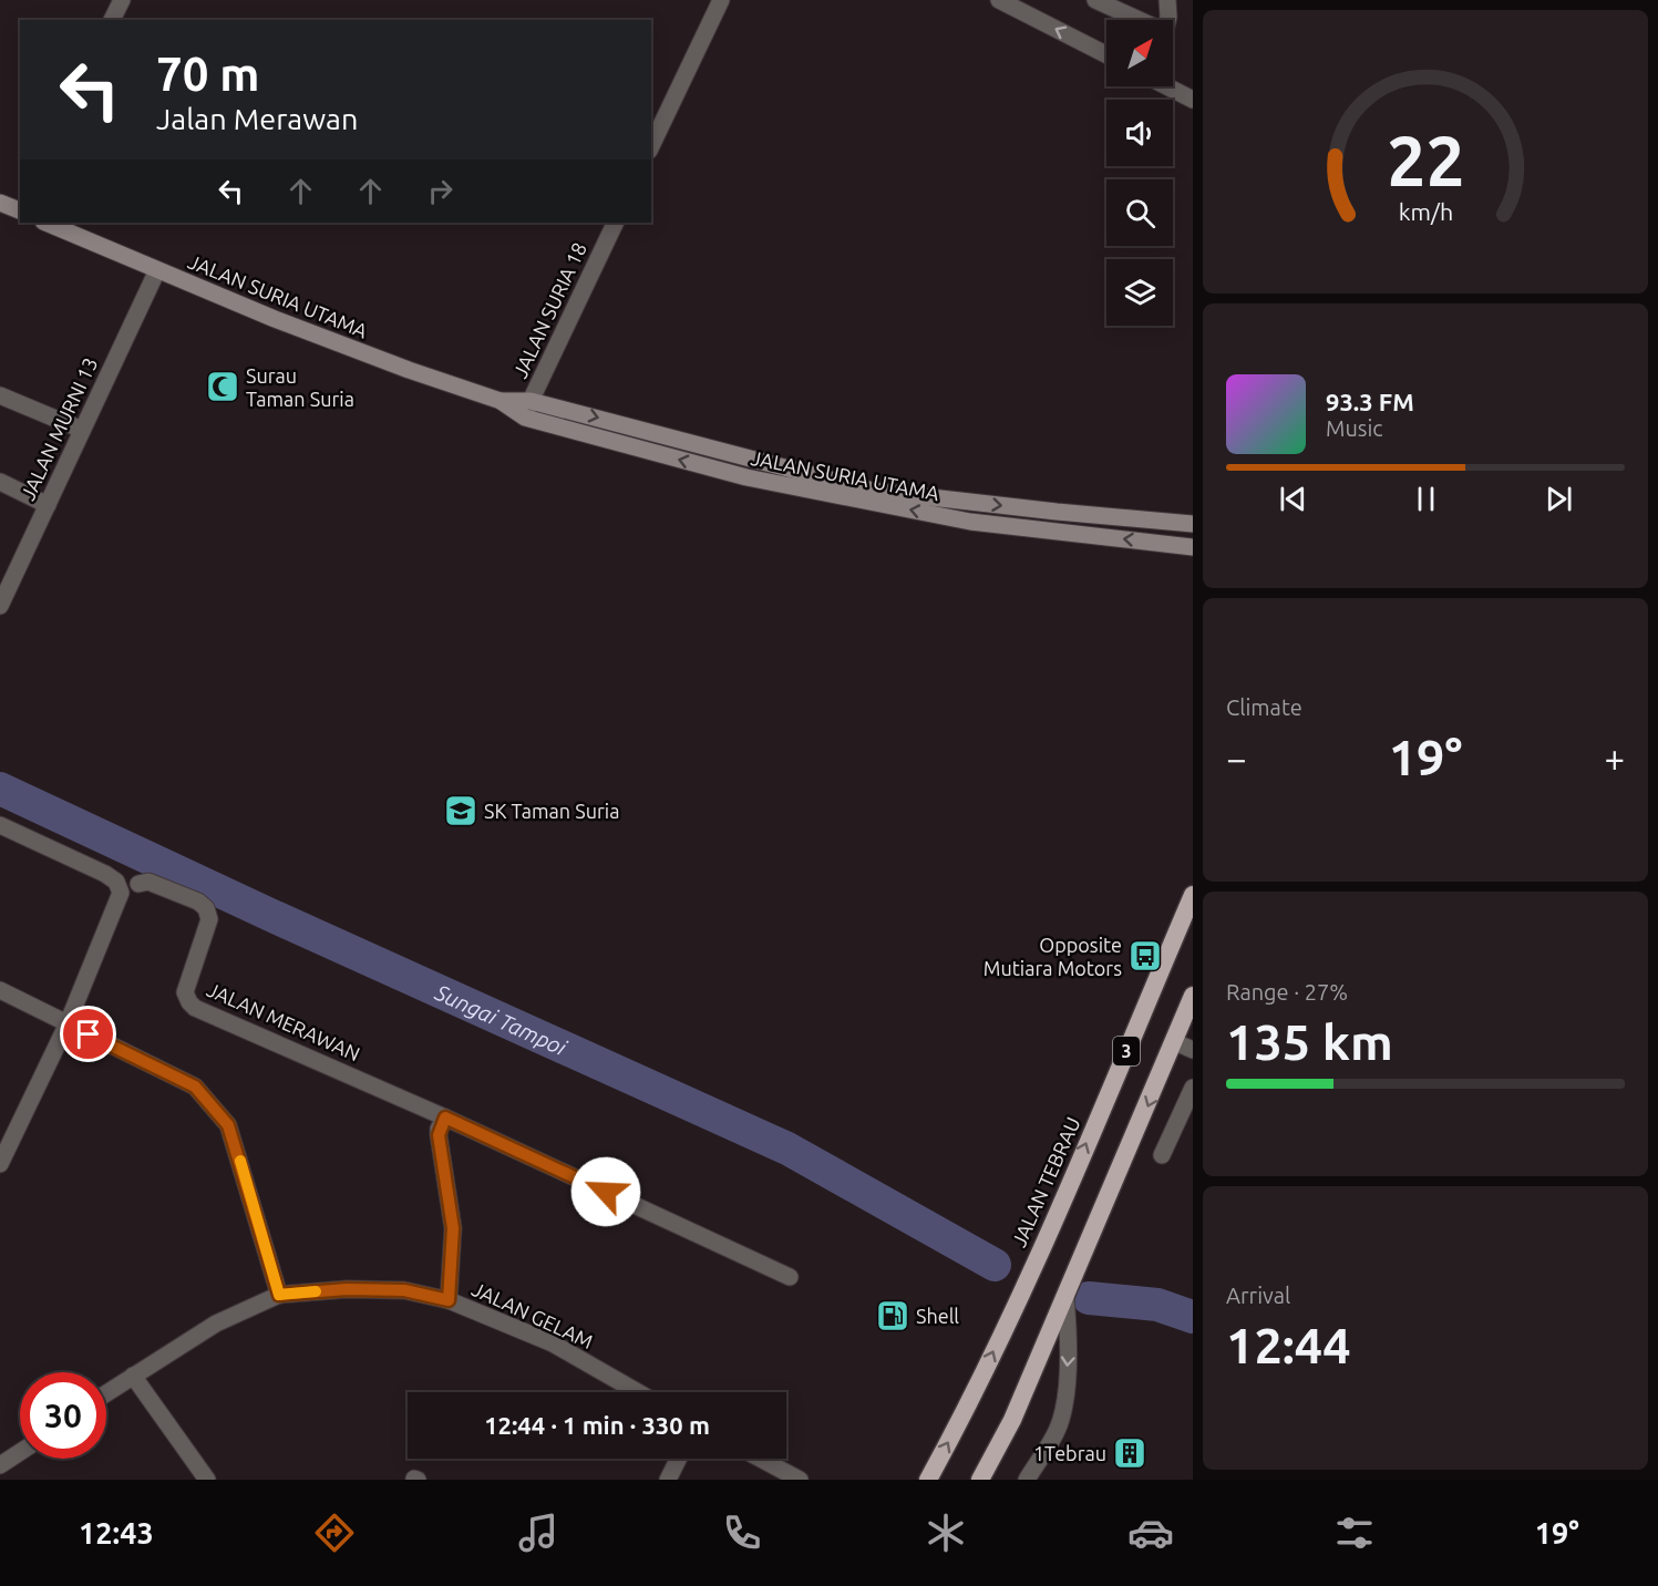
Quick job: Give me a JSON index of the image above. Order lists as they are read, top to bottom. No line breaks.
{"streets":{"highway":["3","JALAN TEBRAU"],"main road":["JALAN SURIA UTAMA"],"street":["JALAN SURIA 18","JALAN MURNI 13","JALAN MERAWAN","JALAN GELAM"]},"crossings":[["JALAN SURIA UTAMA","JALAN SURIA 18"],["JALAN SURIA UTAMA","JALAN MURNI 13"]],"water":["Sungai Tampoi"],"places":{"mosque":["Surau Taman Suria"],"school or university":["SK Taman Suria"],"bus stop":["Opposite Mutiara Motors"],"fuel station":["Shell"],"building":["1Tebrau"]},"north":"top right","page":{"turn":["70 m","Jalan Merawan"],"song":["93.3 FM","Music"],"tile":["Climate",["Range · 27%","135 km"],["Arrival","12:44"]],"heat":["−","19°","+"],"limit":"30","trip":"12:44 · 1 min · 330 m","tabs":["12:43","19°"],"gauge":["22","km/h"]}}
